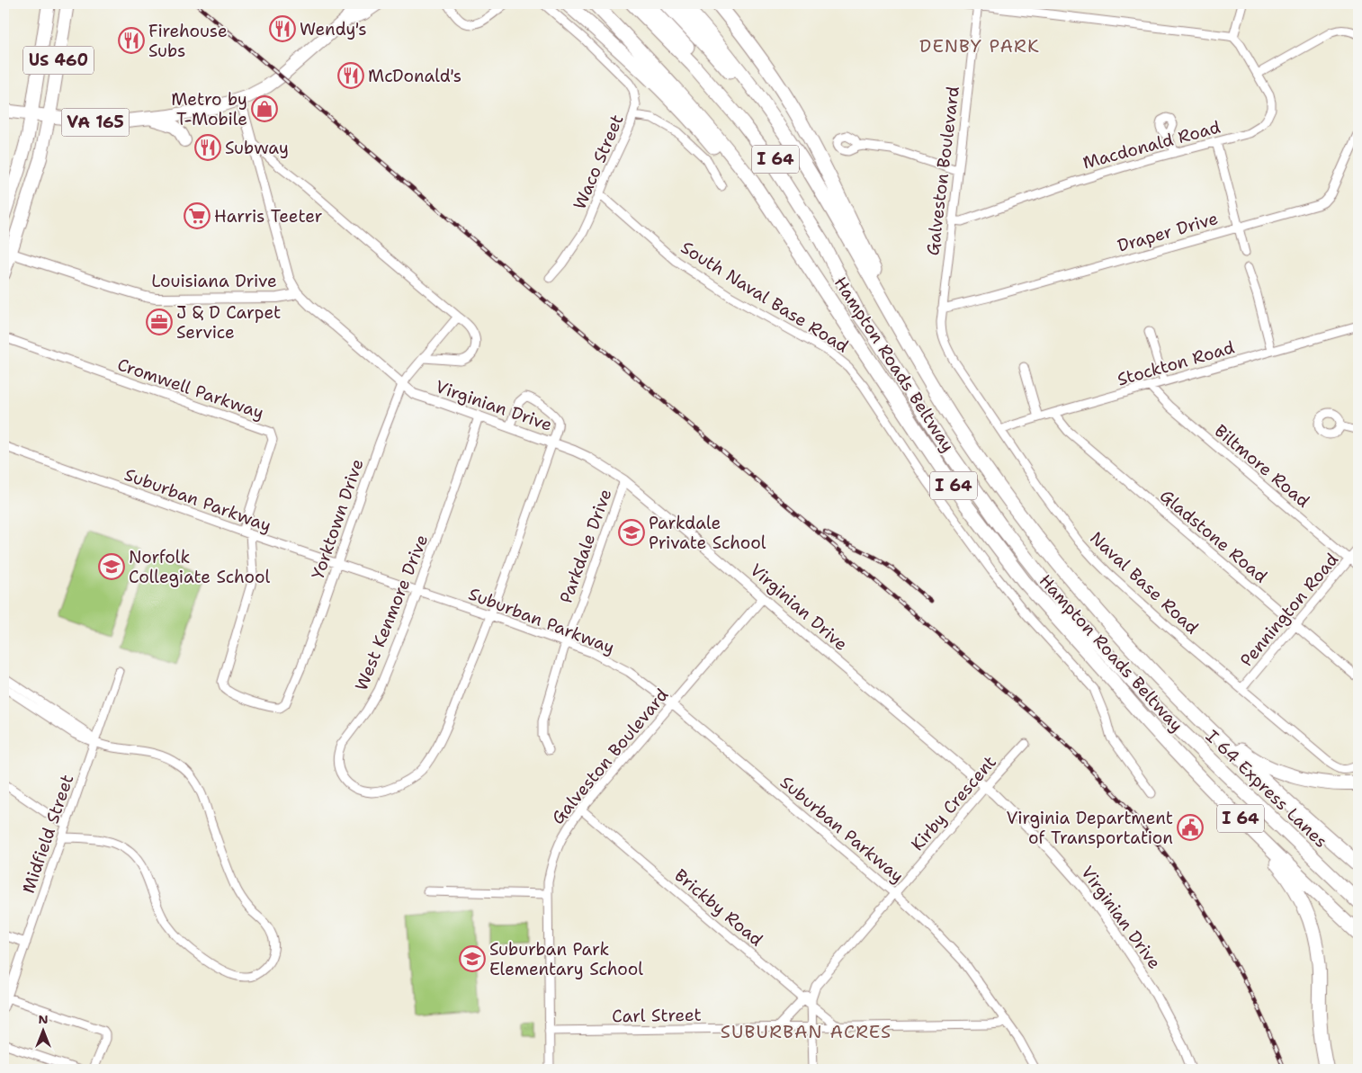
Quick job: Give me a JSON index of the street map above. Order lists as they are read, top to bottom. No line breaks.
{"streets":{"highway":["I 64","Hampton Roads Beltway","I 64 Express Lanes"],"main road":["US 460","VA 165"],"street":["Macdonald Road","Waco Street","Galveston Boulevard","Draper Drive","Louisiana Drive","South Naval Base Road","Stockton Road","Cromwell Parkway","Virginian Drive","Biltmore Road","Suburban Parkway","Yorktown Drive","Gladstone Road","Parkdale Drive","Naval Base Road","Pennington Road","West Kenmore Drive","Kirby Crescent","Midfield Street","Brickby Road","Carl Street"]},"crossings":[["US 460","VA 165"],["US 460","Louisiana Drive"],["VA 165","Virginian Drive"],["Macdonald Road","Galveston Boulevard"],["I 64","I 64 Express Lanes"],["Waco Street","South Naval Base Road"],["Galveston Boulevard","Draper Drive"],["Galveston Boulevard","Virginian Drive"],["Galveston Boulevard","Suburban Parkway"],["Galveston Boulevard","Naval Base Road"],["Galveston Boulevard","Brickby Road"],["Galveston Boulevard","Carl Street"],["Louisiana Drive","Virginian Drive"],["Stockton Road","Biltmore Road"],["Stockton Road","Gladstone Road"],["Stockton Road","Naval Base Road"],["Cromwell Parkway","Suburban Parkway"],["Cromwell Parkway","Yorktown Drive"],["Virginian Drive","Yorktown Drive"],["Virginian Drive","Parkdale Drive"],["Virginian Drive","West Kenmore Drive"],["Virginian Drive","Kirby Crescent"],["Biltmore Road","Pennington Road"],["Suburban Parkway","Yorktown Drive"],["Suburban Parkway","Parkdale Drive"],["Suburban Parkway","West Kenmore Drive"],["Suburban Parkway","Kirby Crescent"],["Suburban Parkway","Carl Street"],["Gladstone Road","Pennington Road"],["Naval Base Road","Pennington Road"],["Kirby Crescent","Brickby Road"],["Kirby Crescent","Carl Street"],["Brickby Road","Carl Street"]],"districts":["DENBY PARK","SUBURBAN ACRES"],"places":{"restaurant":["Wendy's","Firehouse Subs","McDonald's","Subway"],"shop":["Metro by T-Mobile"],"supermarket":["Harris Teeter"],"office":["J & D Carpet Service"],"school or university":["Parkdale Private School","Norfolk Collegiate School","Suburban Park Elementary School"],"public building":["Virginia Department of Transportation"]},"north":"top"}
